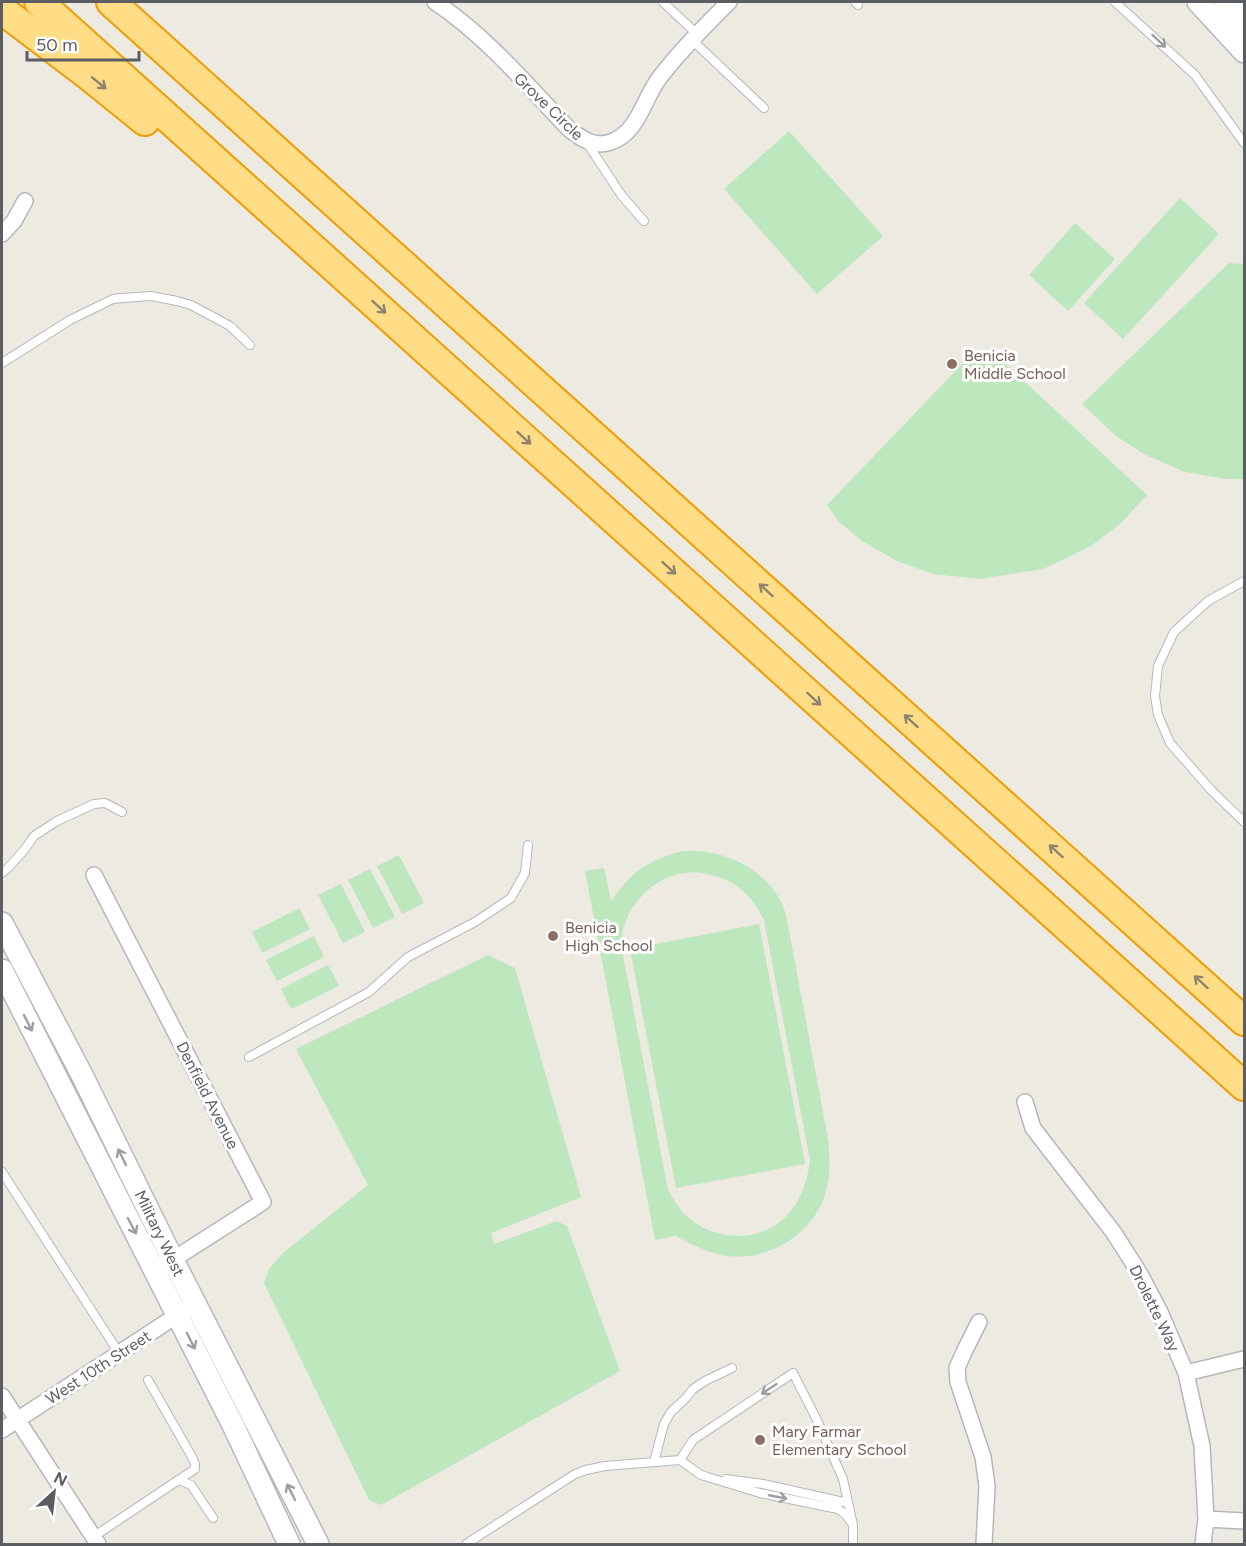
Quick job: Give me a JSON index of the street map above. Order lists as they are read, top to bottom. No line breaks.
{"streets":{"main road":["Military West"],"street":["Grove Circle","Denfield Avenue","Drolette Way","West 10th Street"]},"crossings":[["Denfield Avenue","Military West"],["Military West","West 10th Street"]],"places":["Benicia Middle School","Benicia High School","Mary Farmar Elementary School"],"scale_bar":"50 m","north":"top right"}
